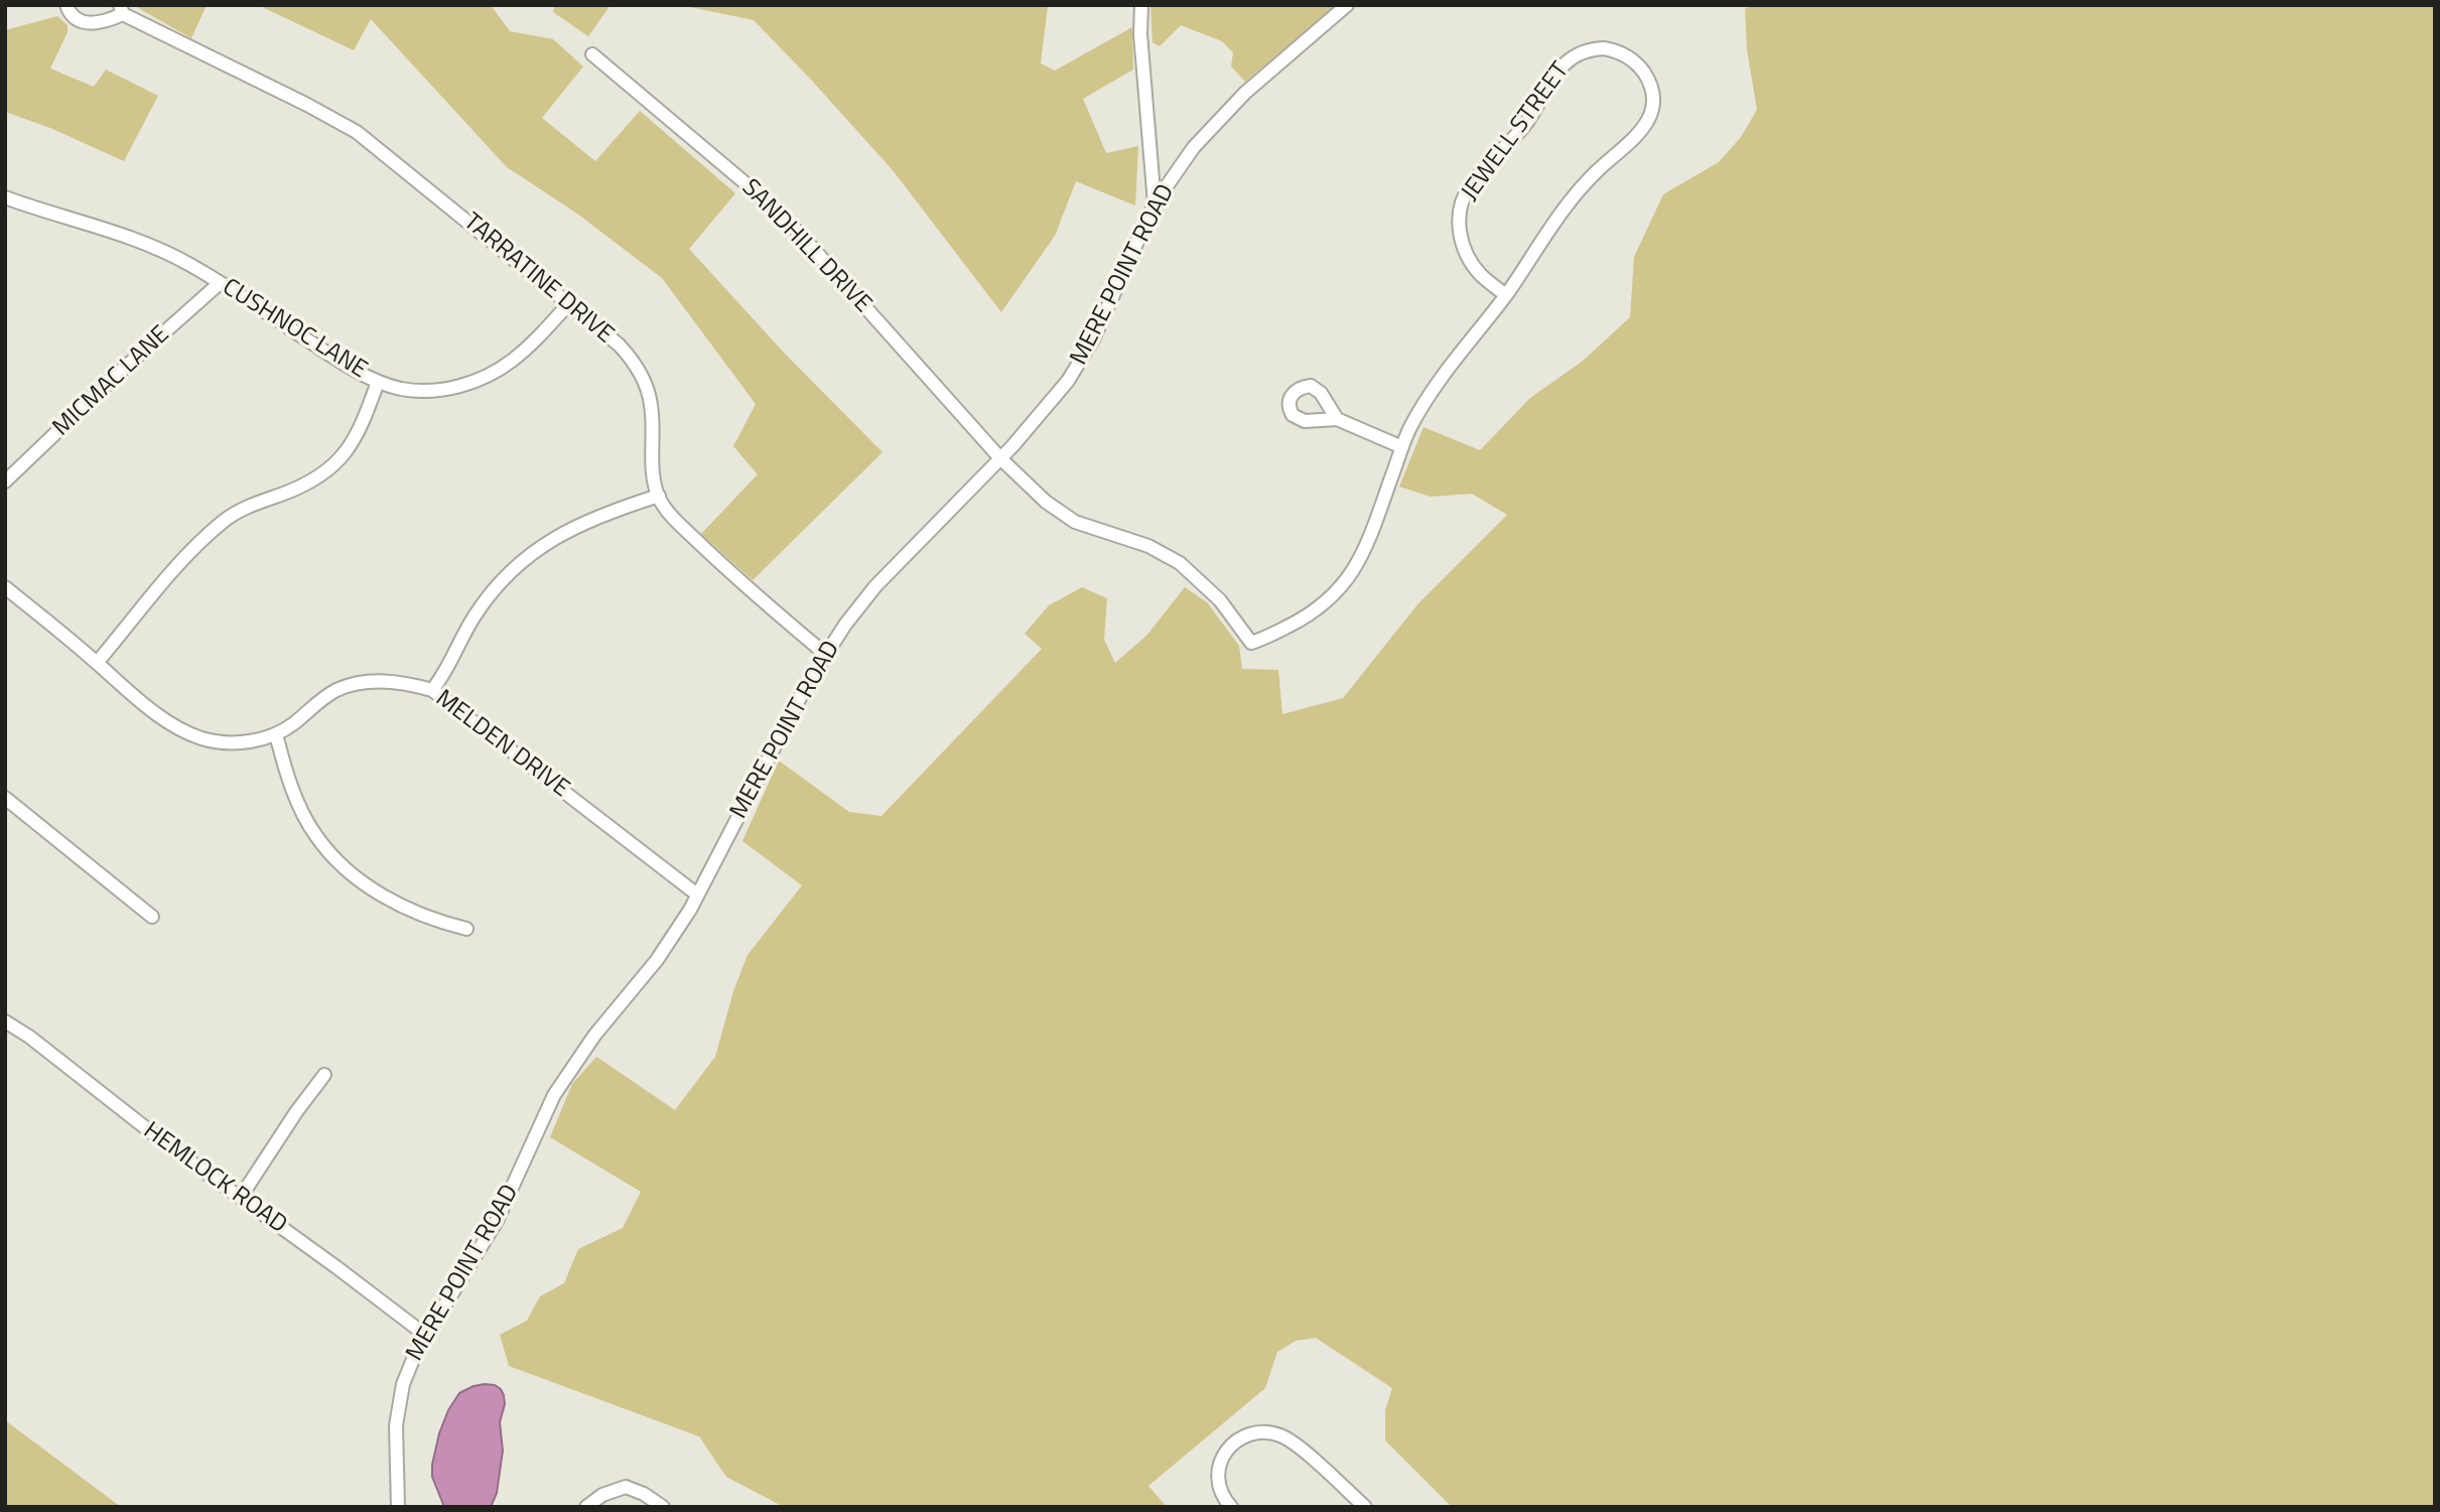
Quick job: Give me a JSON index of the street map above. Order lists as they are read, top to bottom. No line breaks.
{"streets":{"street":["JEWELL STREET","SANDHILL DRIVE","MERE POINT ROAD","TARRATINE DRIVE","CUSHNOC LANE","MICMAC LANE","MELDEN DRIVE","HEMLOCK ROAD"]},"crossings":[["JEWELL STREET","SANDHILL DRIVE"],["SANDHILL DRIVE","MERE POINT ROAD"],["MERE POINT ROAD","TARRATINE DRIVE"],["MERE POINT ROAD","MELDEN DRIVE"],["MERE POINT ROAD","HEMLOCK ROAD"],["TARRATINE DRIVE","CUSHNOC LANE"],["CUSHNOC LANE","MICMAC LANE"]]}
